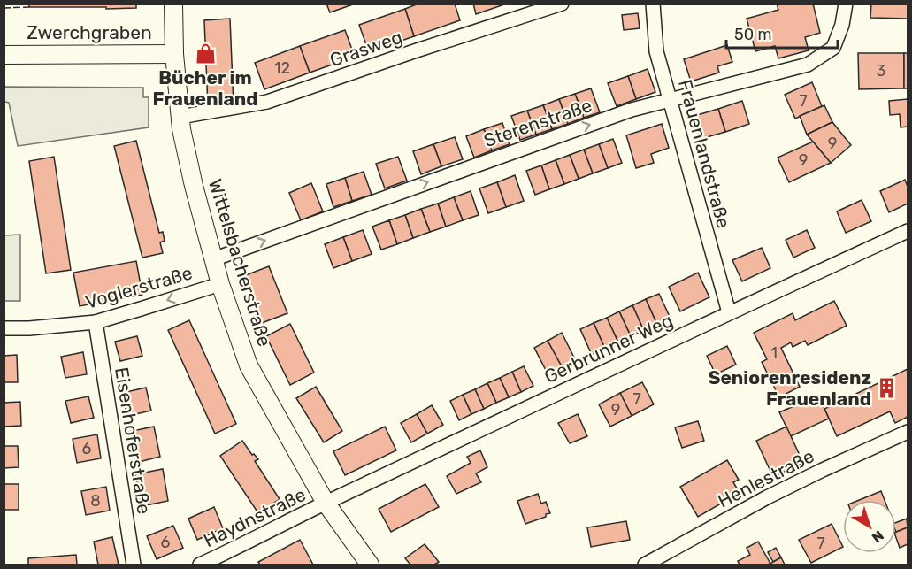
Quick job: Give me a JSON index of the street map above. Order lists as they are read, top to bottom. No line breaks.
{"streets":{"street":["Zwerchgraben","Grasweg","Sterenstraße","Frauenlandstraße","Wittelsbacherstraße","Voglerstraße","Gerbrunner Weg","Eisenhoferstraße","Henlestraße","Haydnstraße"]},"crossings":[["Zwerchgraben","Wittelsbacherstraße"],["Grasweg","Wittelsbacherstraße"],["Sterenstraße","Frauenlandstraße"],["Sterenstraße","Wittelsbacherstraße"],["Frauenlandstraße","Gerbrunner Weg"],["Wittelsbacherstraße","Voglerstraße"],["Wittelsbacherstraße","Gerbrunner Weg"],["Wittelsbacherstraße","Haydnstraße"],["Voglerstraße","Eisenhoferstraße"],["Gerbrunner Weg","Haydnstraße"]],"one_way":["Sterenstraße","Voglerstraße"],"places":{"shop":["Bücher im Frauenland"],"building":["Seniorenresidenz Frauenland"]},"house_numbers":["12","3","7","9","9","1","7","9","6","8","6","7"],"scale_bar":"50 m","north":"bottom right"}
